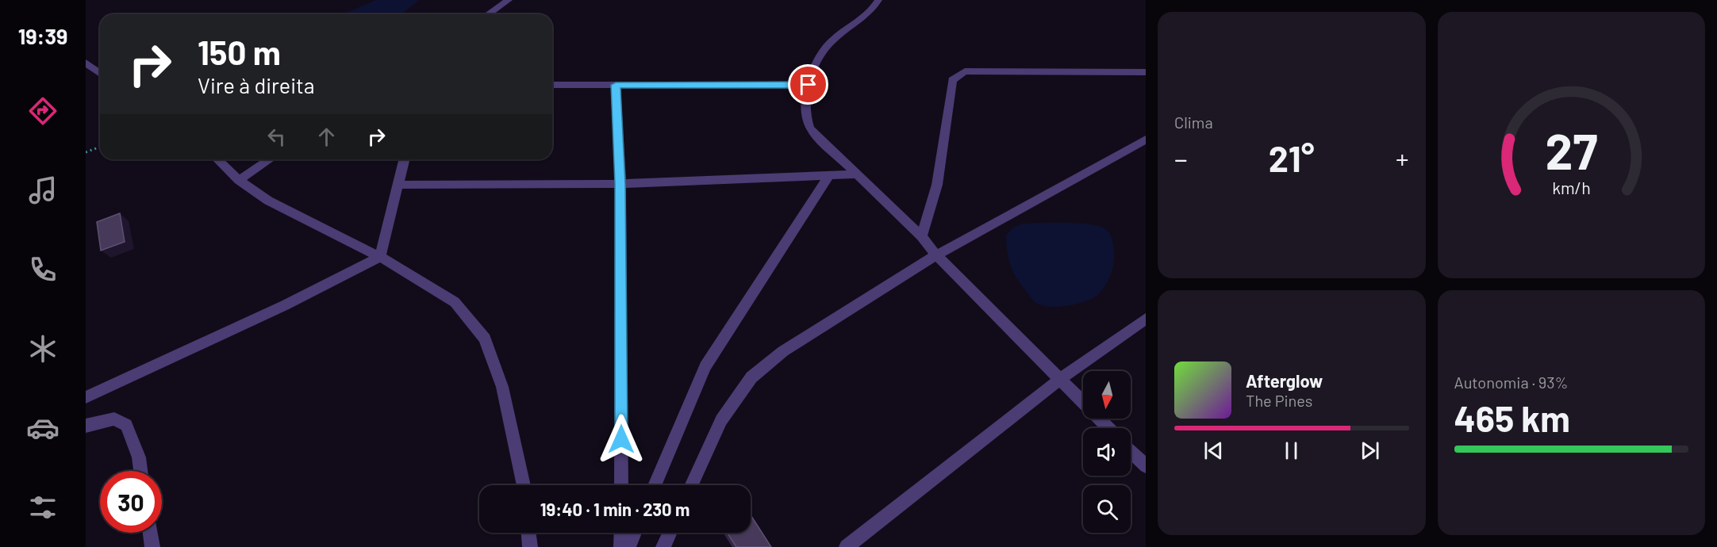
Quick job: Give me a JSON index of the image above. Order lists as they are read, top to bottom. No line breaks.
{"north":"bottom","page":{"tabs":"19:39","tile":["Clima",["Autonomia · 93%","465 km"]],"turn":["150 m","Vire à direita"],"heat":["−","21°","+"],"song":["Afterglow","The Pines"],"limit":"30","trip":"19:40 · 1 min · 230 m","gauge":["27","km/h"]}}
